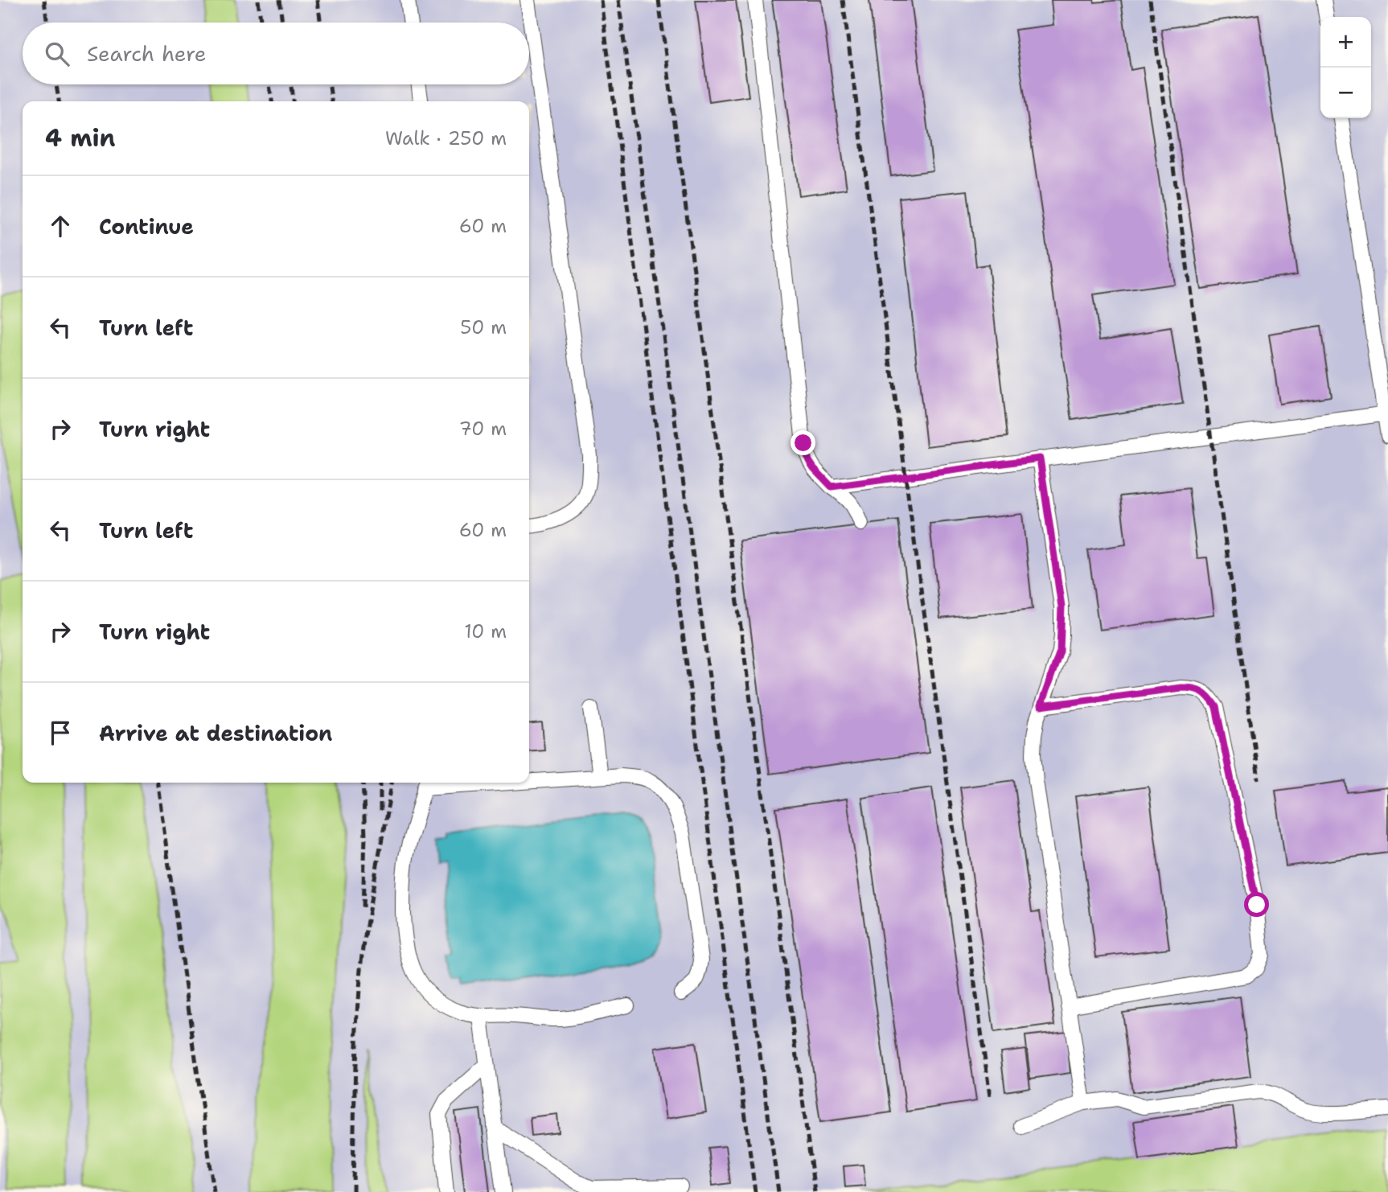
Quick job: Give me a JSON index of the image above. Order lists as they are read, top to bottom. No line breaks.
{"page":{"map_buttons":["+","−"],"search":"Search here","heading":["4 min","Walk · 250 m"],"list":[["Continue","60 m"],["Turn left","50 m"],["Turn right","70 m"],["Turn left","60 m"],["Turn right","10 m"],"Arrive at destination"]}}
